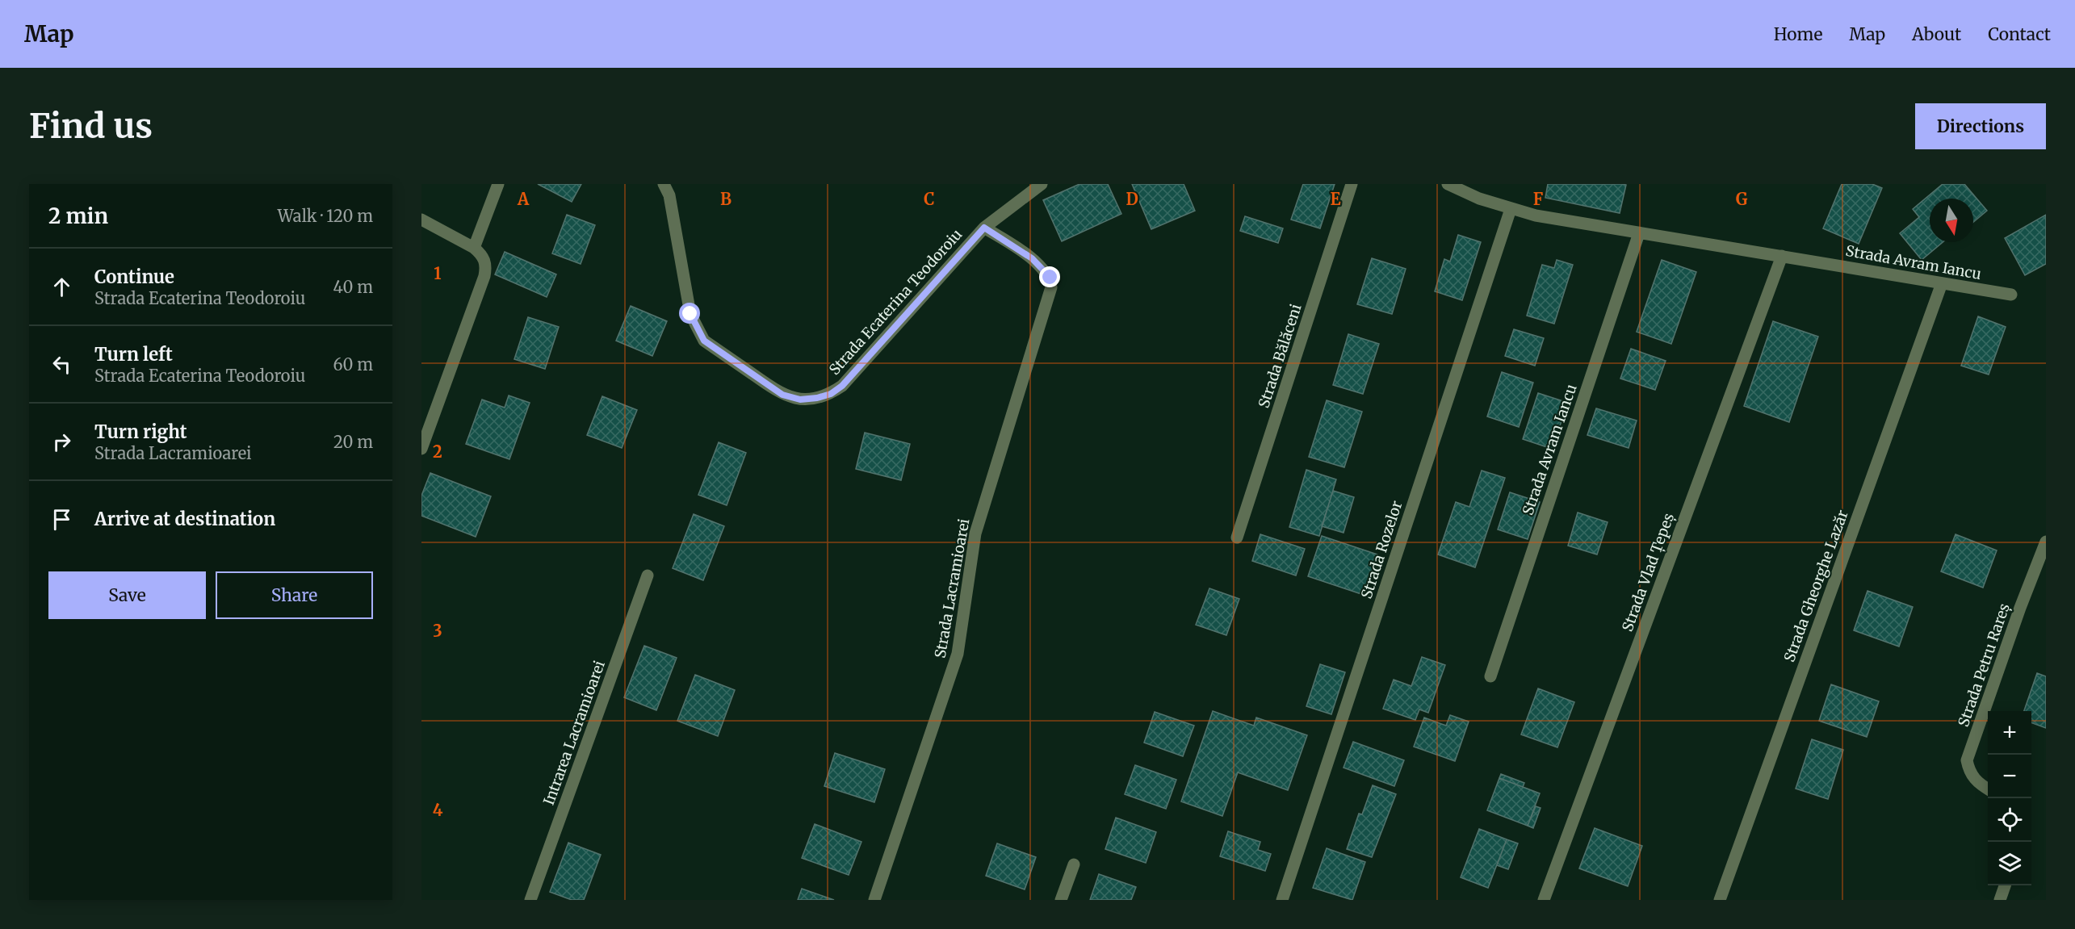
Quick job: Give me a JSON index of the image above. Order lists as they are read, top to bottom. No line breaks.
{"streets":{"street":["Strada Avram Iancu","Strada Ecaterina Teodoroiu","Strada Bălăceni","Strada Rozelor","Strada Vlad Țepeș","Strada Gheorghe Lazăr","Strada Lacramioarei","Strada Petru Rareș","Intrarea Lacramioarei"]},"crossings":[["Strada Avram Iancu","Strada Rozelor"],["Strada Avram Iancu","Strada Vlad Țepeș"],["Strada Avram Iancu","Strada Gheorghe Lazăr"],["Strada Ecaterina Teodoroiu","Strada Lacramioarei"]],"north":"bottom","page":{"header":"Map","nav":["Home","Map","About","Contact"],"buttons":["Directions",["Save","Share"]],"title":"Find us","heading":["2 min","Walk · 120 m"],"list":[["Continue","Strada Ecaterina Teodoroiu","40 m"],["Turn left","Strada Ecaterina Teodoroiu","60 m"],["Turn right","Strada Lacramioarei","20 m"],"Arrive at destination"],"map_buttons":["+","−"]},"grid":{"columns":["A","B","C","D","E","F","G"],"rows":["1","2","3","4"]}}
